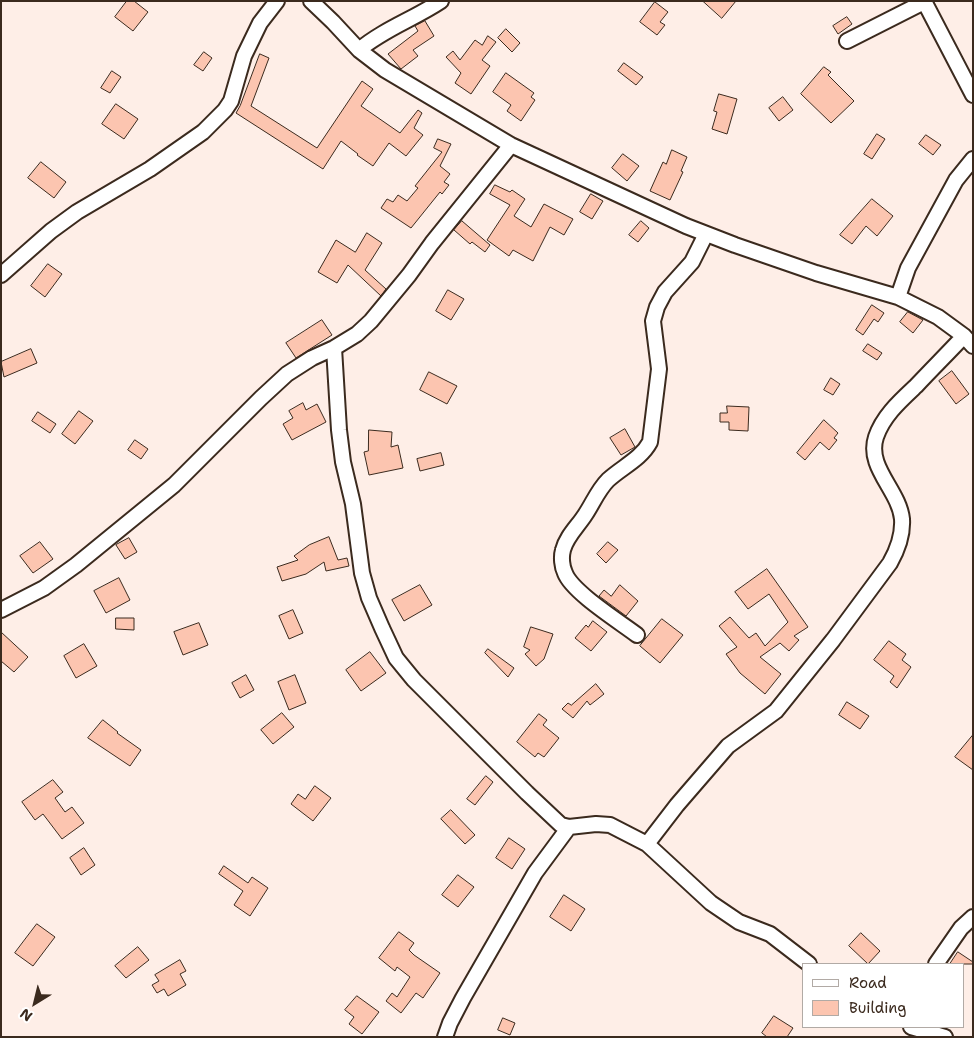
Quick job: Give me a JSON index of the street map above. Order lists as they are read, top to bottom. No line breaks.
{"legend":["Road","Building"],"north":"bottom left"}
